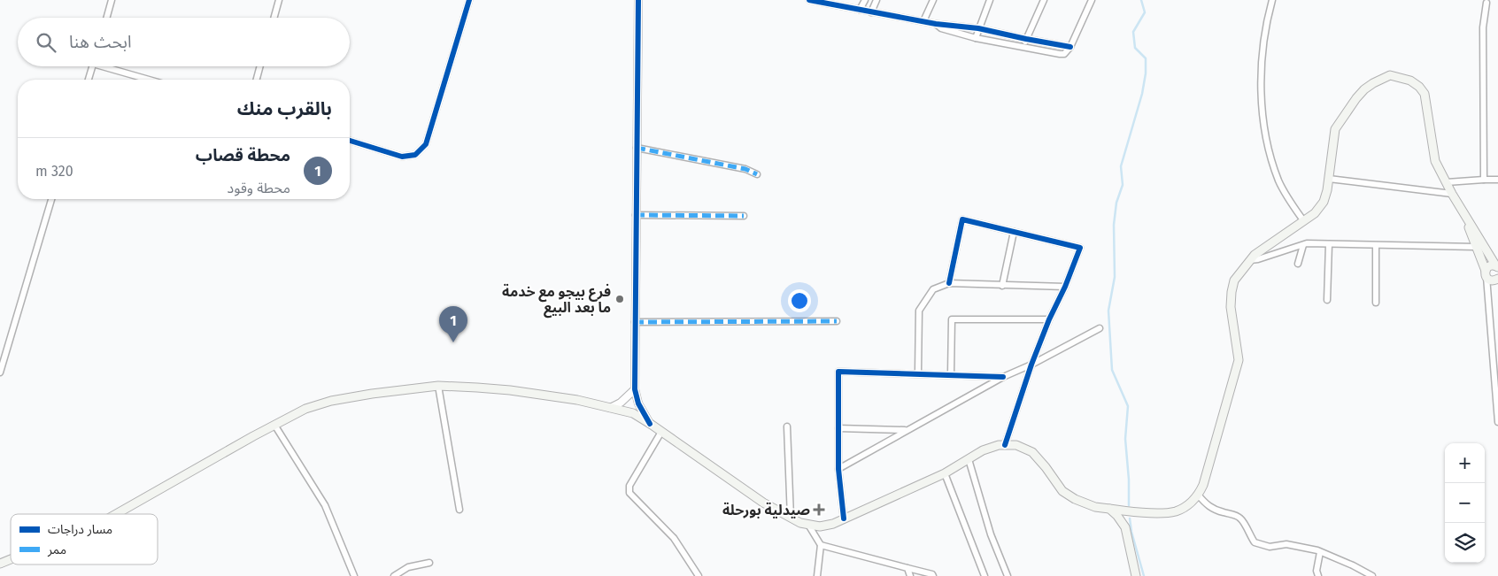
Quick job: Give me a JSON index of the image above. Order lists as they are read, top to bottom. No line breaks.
{"places":{"other":["فرع بيجو مع خدمة ما بعد البيع"],"health":["صيدلية بورحلة"]},"legend":["مسار دراجات","ممر"],"page":{"search":"ابحث هنا","heading":"بالقرب منك","list":[{"mark":"1","name":"محطة قصاب","note":"محطة وقود","value":"320 m"}],"pins":"1","map_buttons":["+","−"]}}
